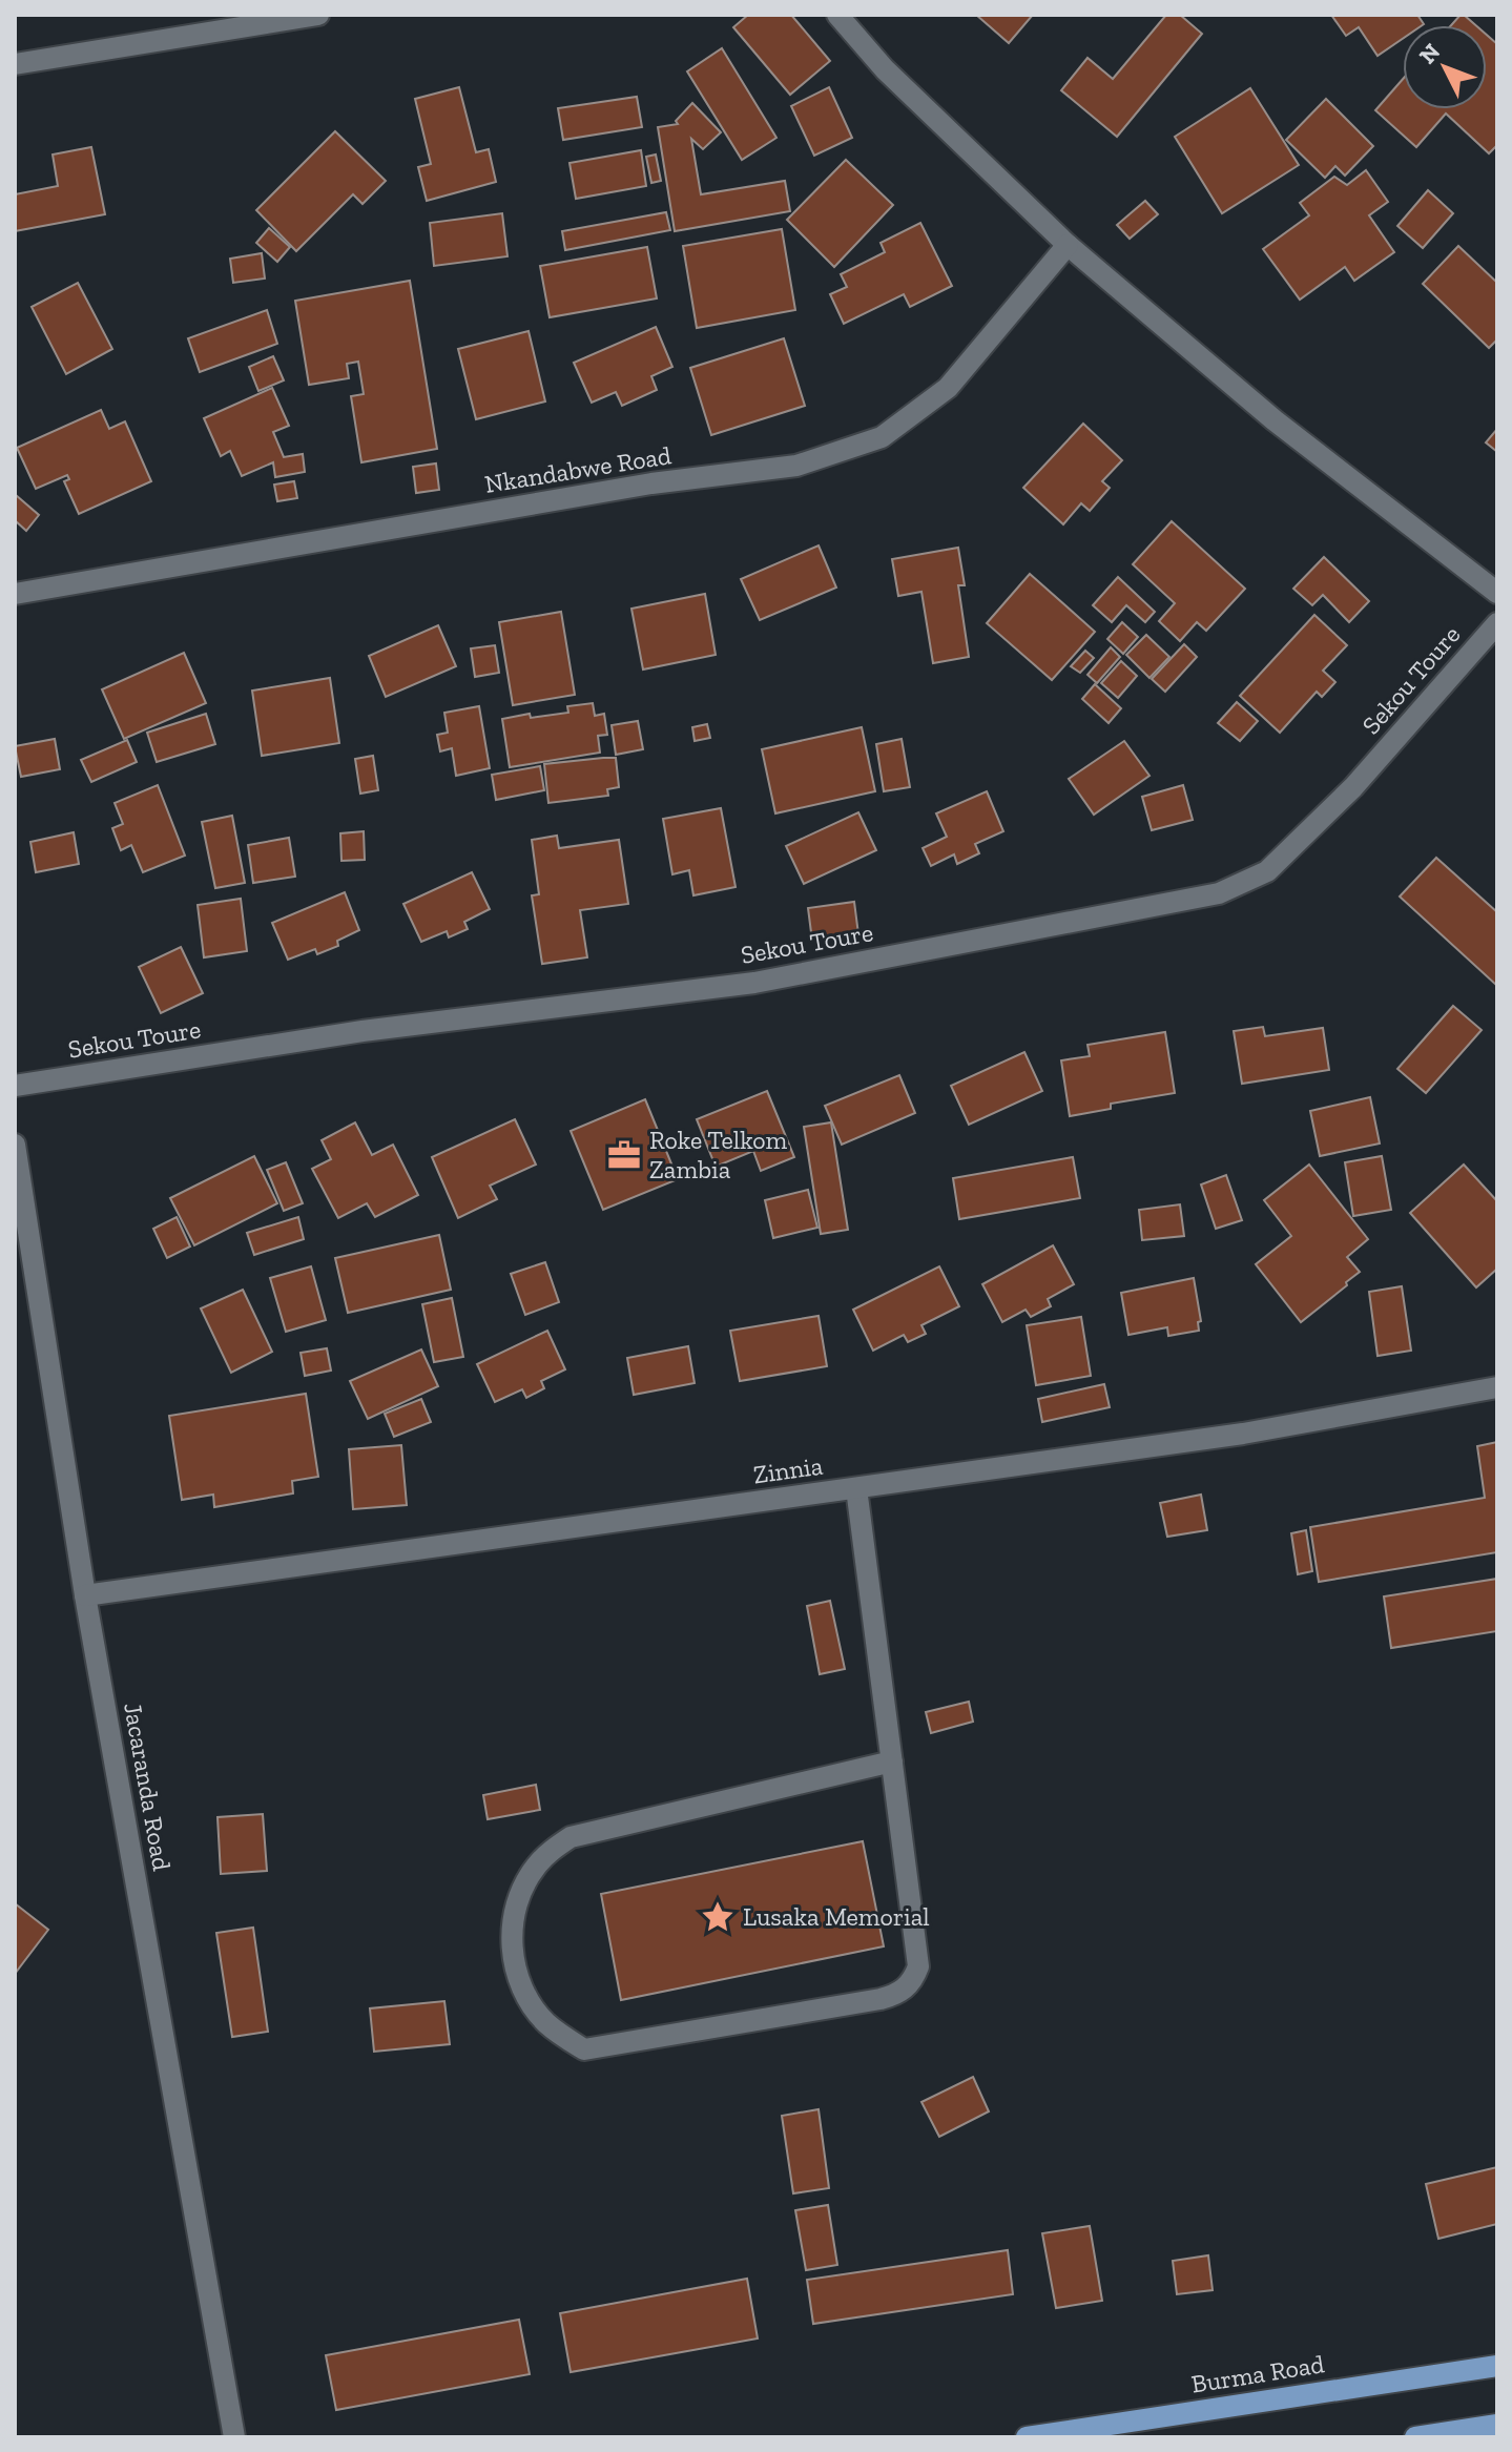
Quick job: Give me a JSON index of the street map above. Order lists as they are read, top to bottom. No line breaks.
{"streets":{"main road":["Burma Road"],"street":["Nkandabwe Road","Sekou Toure","Zinnia","Jacaranda Road"]},"crossings":[["Zinnia","Jacaranda Road"]],"places":{"office":["Roke Telkom Zambia"],"place":["Lusaka Memorial"]},"north":"top left"}
